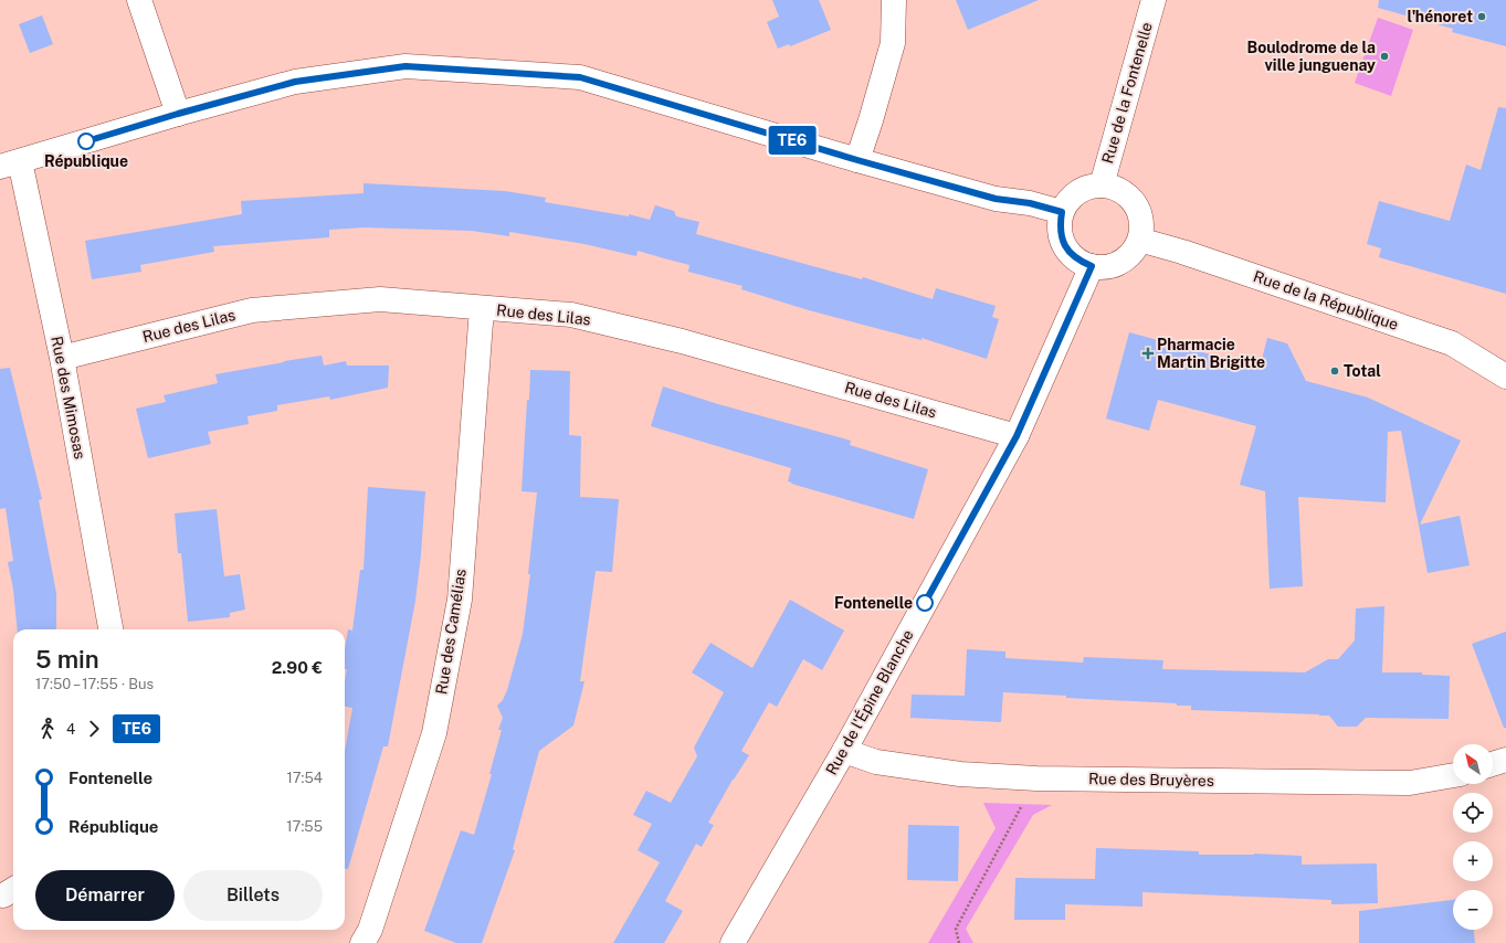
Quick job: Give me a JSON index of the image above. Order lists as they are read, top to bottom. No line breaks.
{"streets":{"street":["Rue de la Fontenelle","Rue de la République","Rue des Lilas","Rue des Mimosas","Rue des Camélias","Rue de l'Épine Blanche","Rue des Bruyères"]},"crossings":[["Rue de la Fontenelle","Rue de la République"],["Rue de la Fontenelle","Rue de l'Épine Blanche"],["Rue de la République","Rue de l'Épine Blanche"],["Rue des Lilas","Rue des Mimosas"],["Rue des Lilas","Rue des Camélias"],["Rue des Lilas","Rue de l'Épine Blanche"],["Rue de l'Épine Blanche","Rue des Bruyères"]],"places":{"other":["l'hénoret","Boulodrome de la ville junguenay","République","Total","Fontenelle"],"health":["Pharmacie Martin Brigitte"]},"lines":["bus line TE6"],"north":"top left","page":{"on_map":"TE6","heading":["5 min","17:50 – 17:55 · Bus","2.90 €"],"legs":["4","TE6"],"map_buttons":["+","−"],"list":[{"name":"Fontenelle","value":"17:54"},{"name":"République","value":"17:55"}],"buttons":["Démarrer","Billets"]}}
